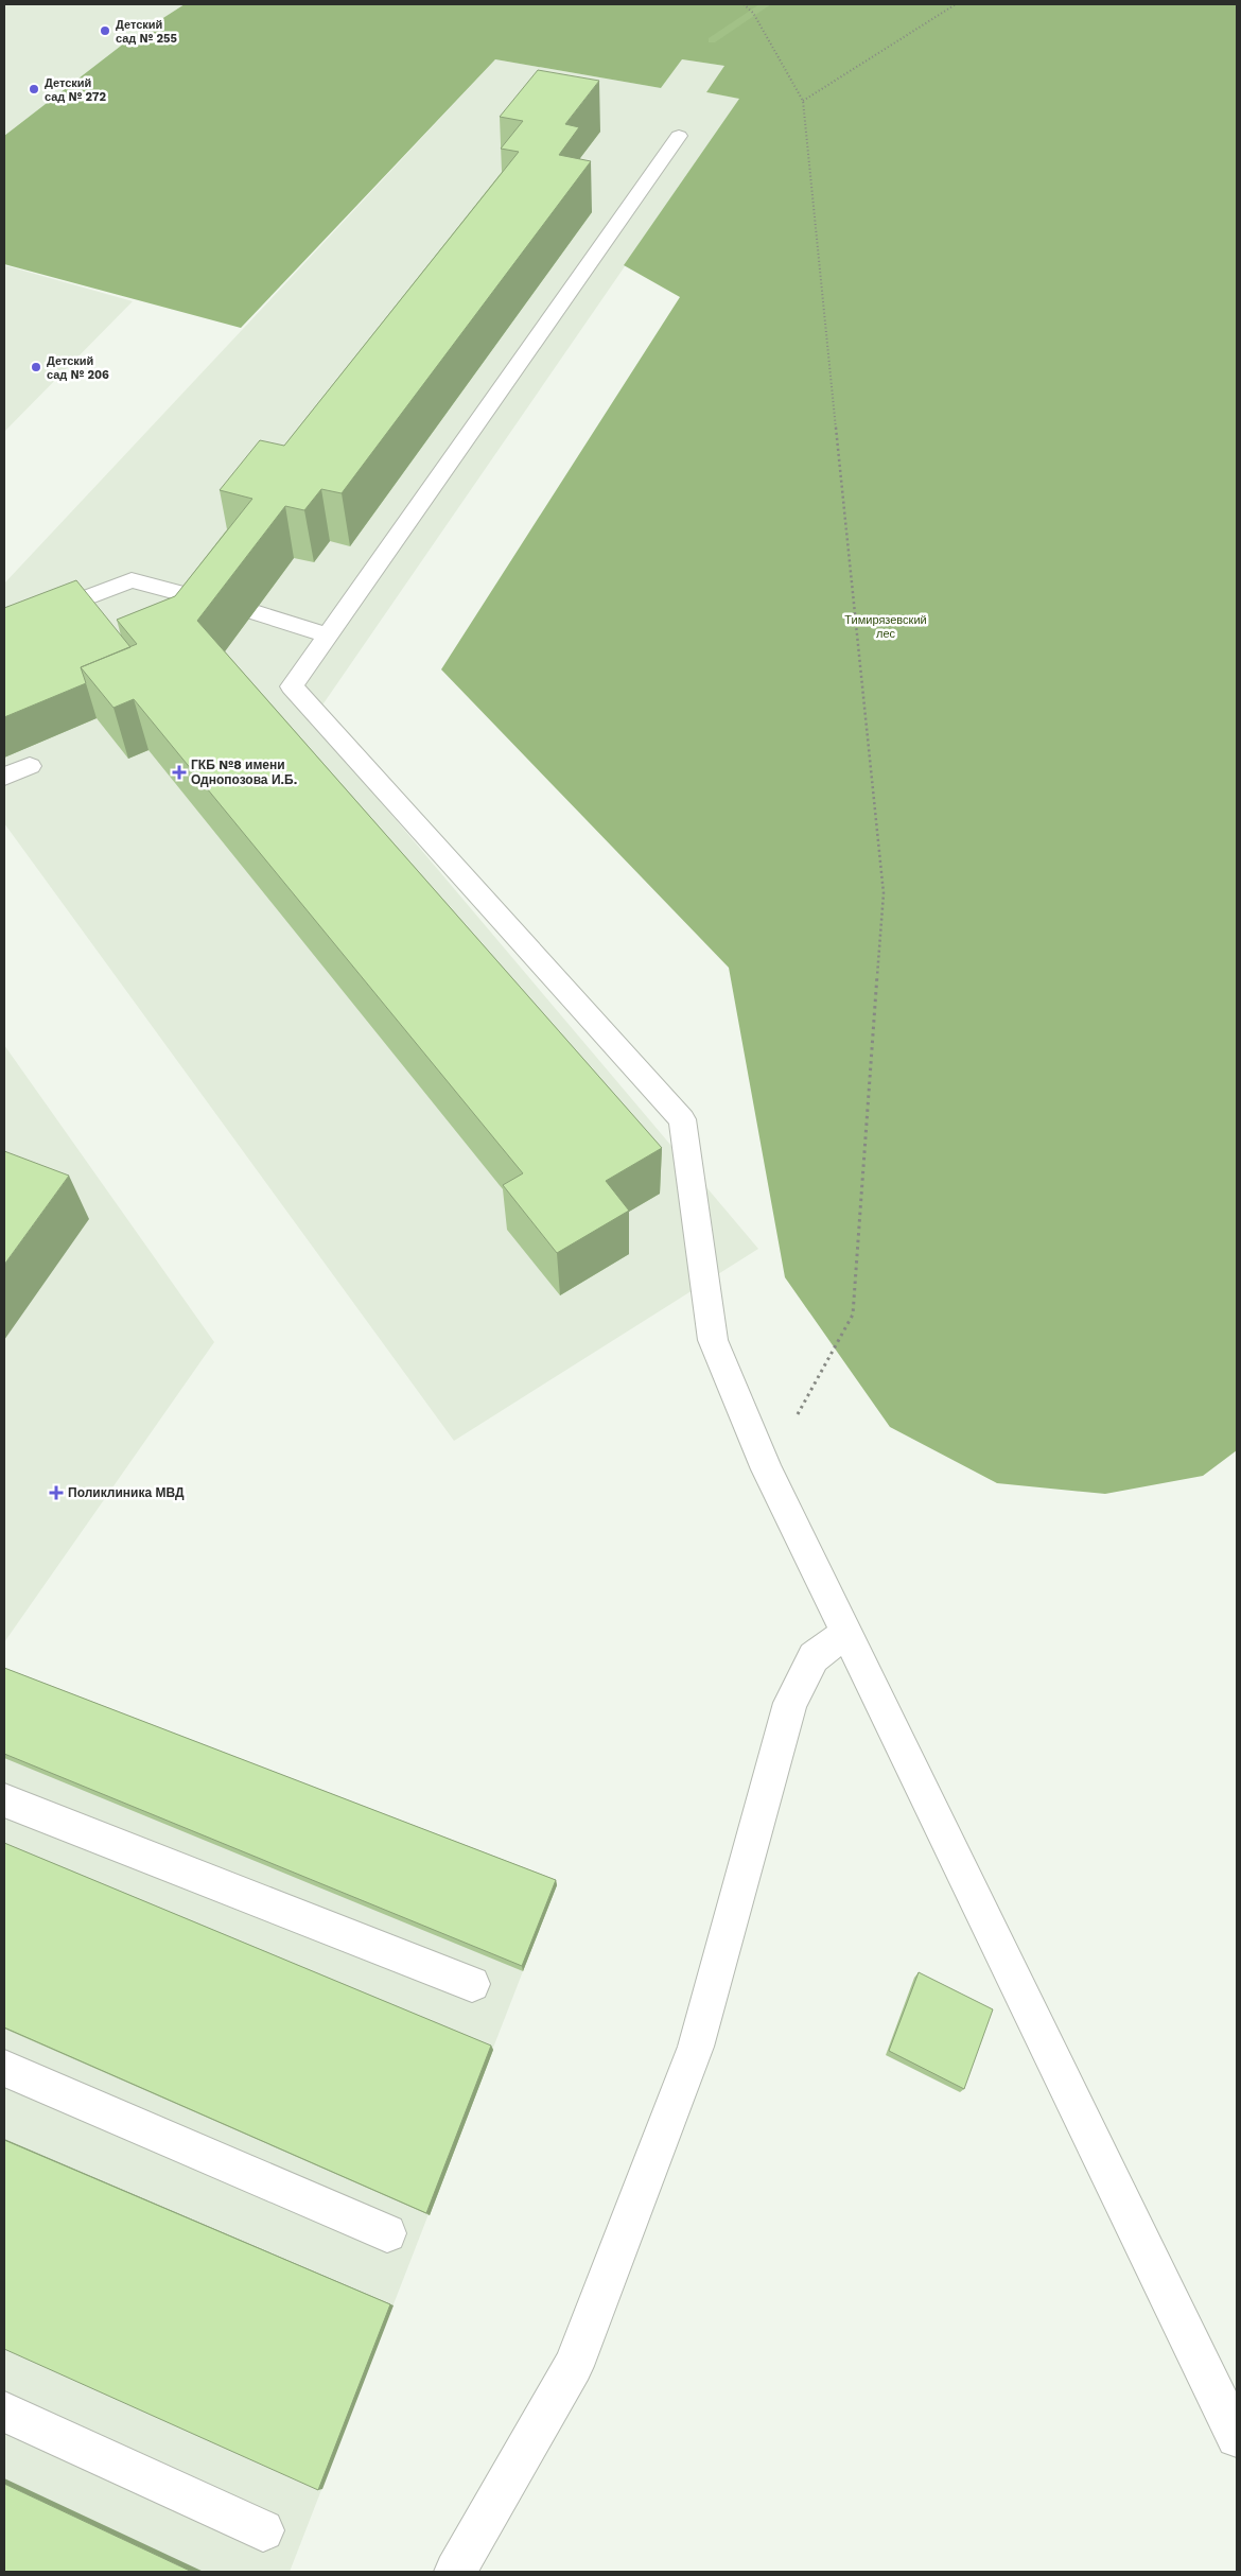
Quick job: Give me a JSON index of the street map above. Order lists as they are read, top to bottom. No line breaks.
{"parks":["Тимирязевский лес"],"places":{"other":["Детский сад № 255","Детский сад № 272","Детский сад № 206"],"health":["ГКБ №8 имени Однопозова И.Б.","Поликлиника МВД"]}}
